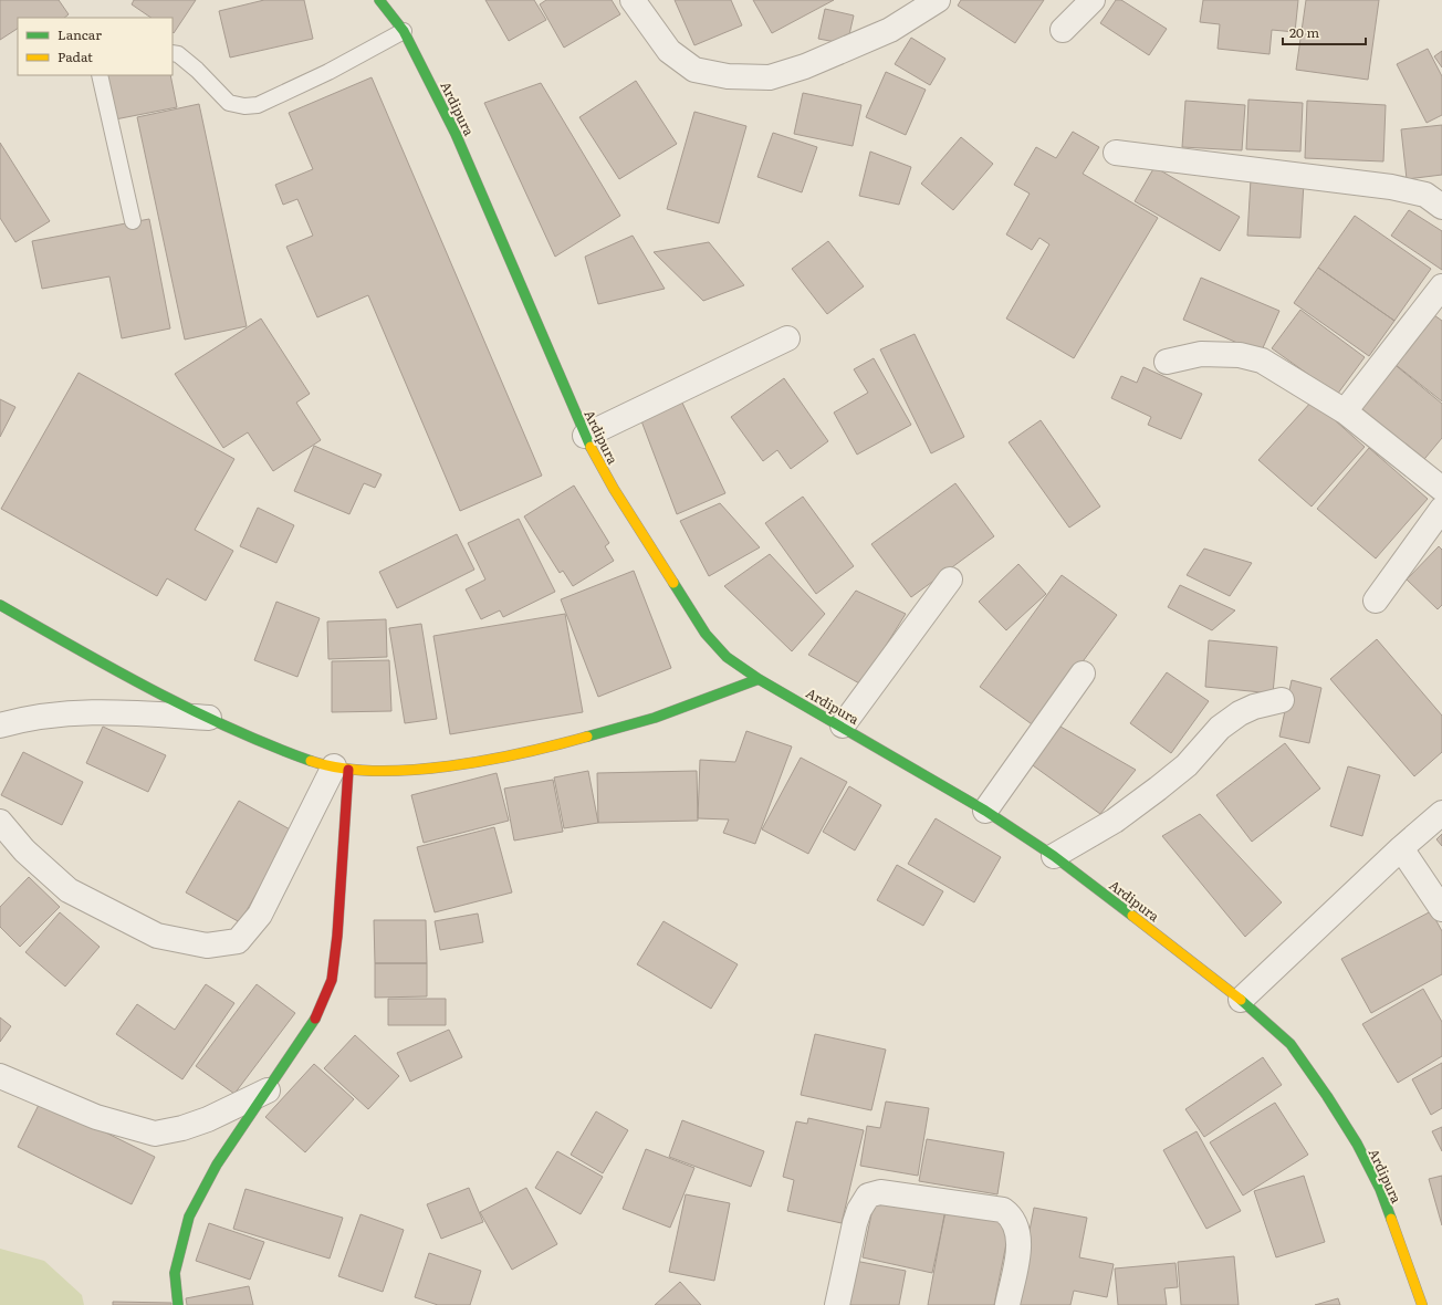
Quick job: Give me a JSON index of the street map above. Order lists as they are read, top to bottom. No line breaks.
{"streets":{"street":["Ardipura"]},"legend":["Lancar","Padat"],"scale_bar":"20 m"}
